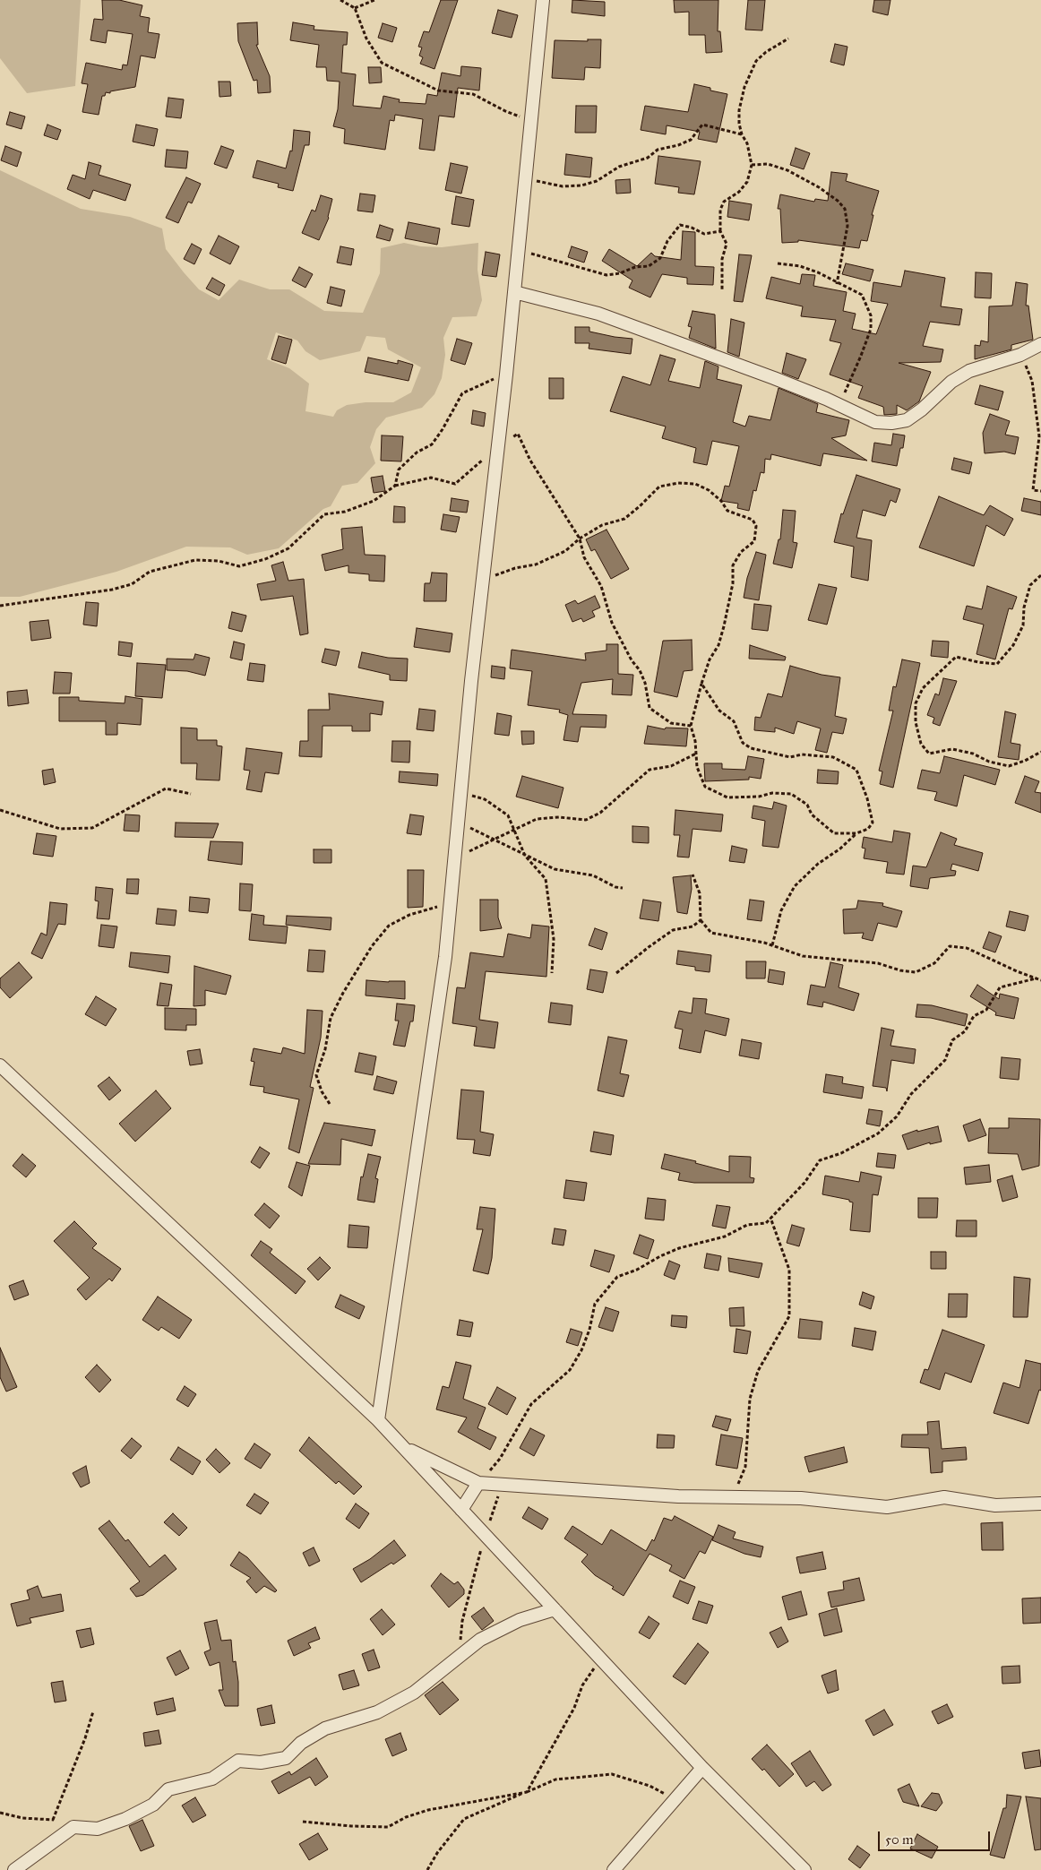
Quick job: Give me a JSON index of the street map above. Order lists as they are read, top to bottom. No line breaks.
{"scale_bar":"50 m"}
